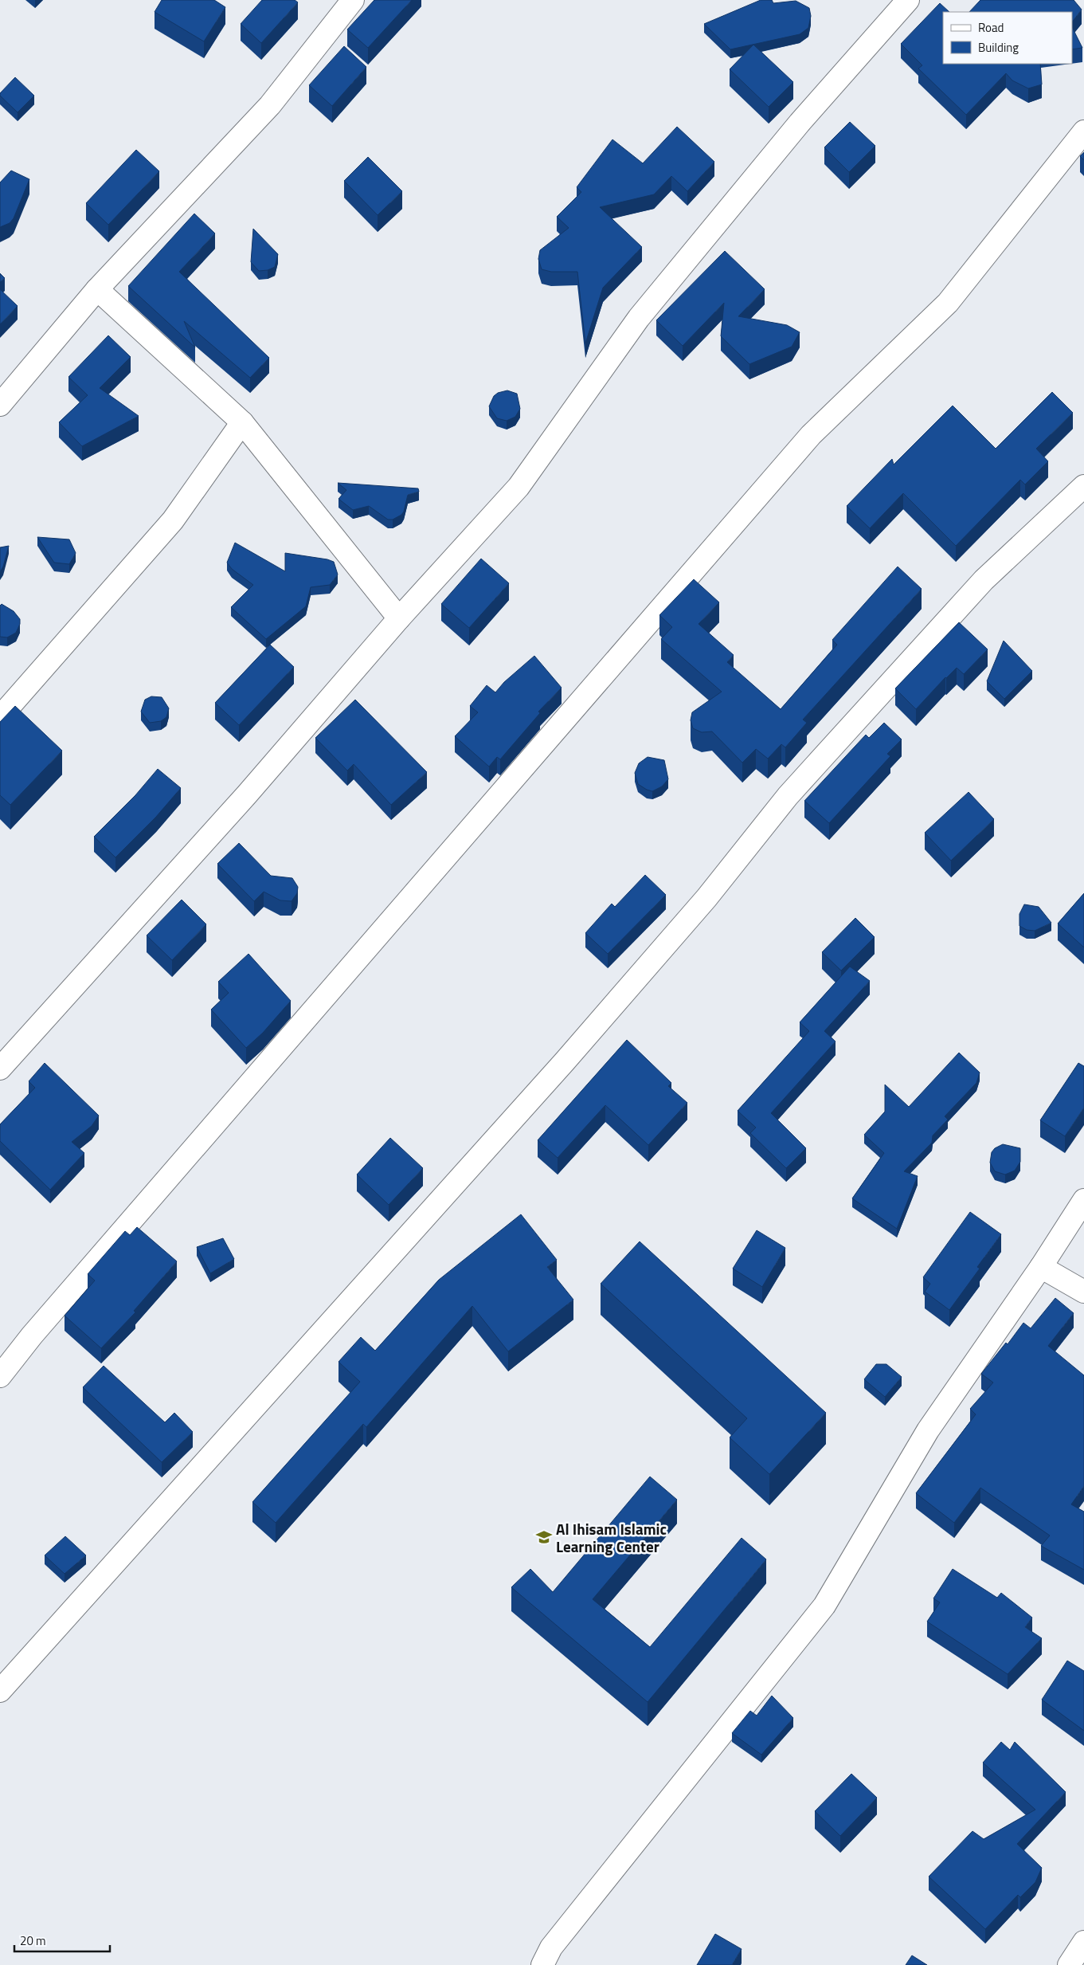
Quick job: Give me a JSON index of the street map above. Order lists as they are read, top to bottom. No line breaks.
{"places":{"school or university":["Al Ihisam Islamic Learning Center"]},"legend":["Road","Building"],"scale_bar":"20 m"}
